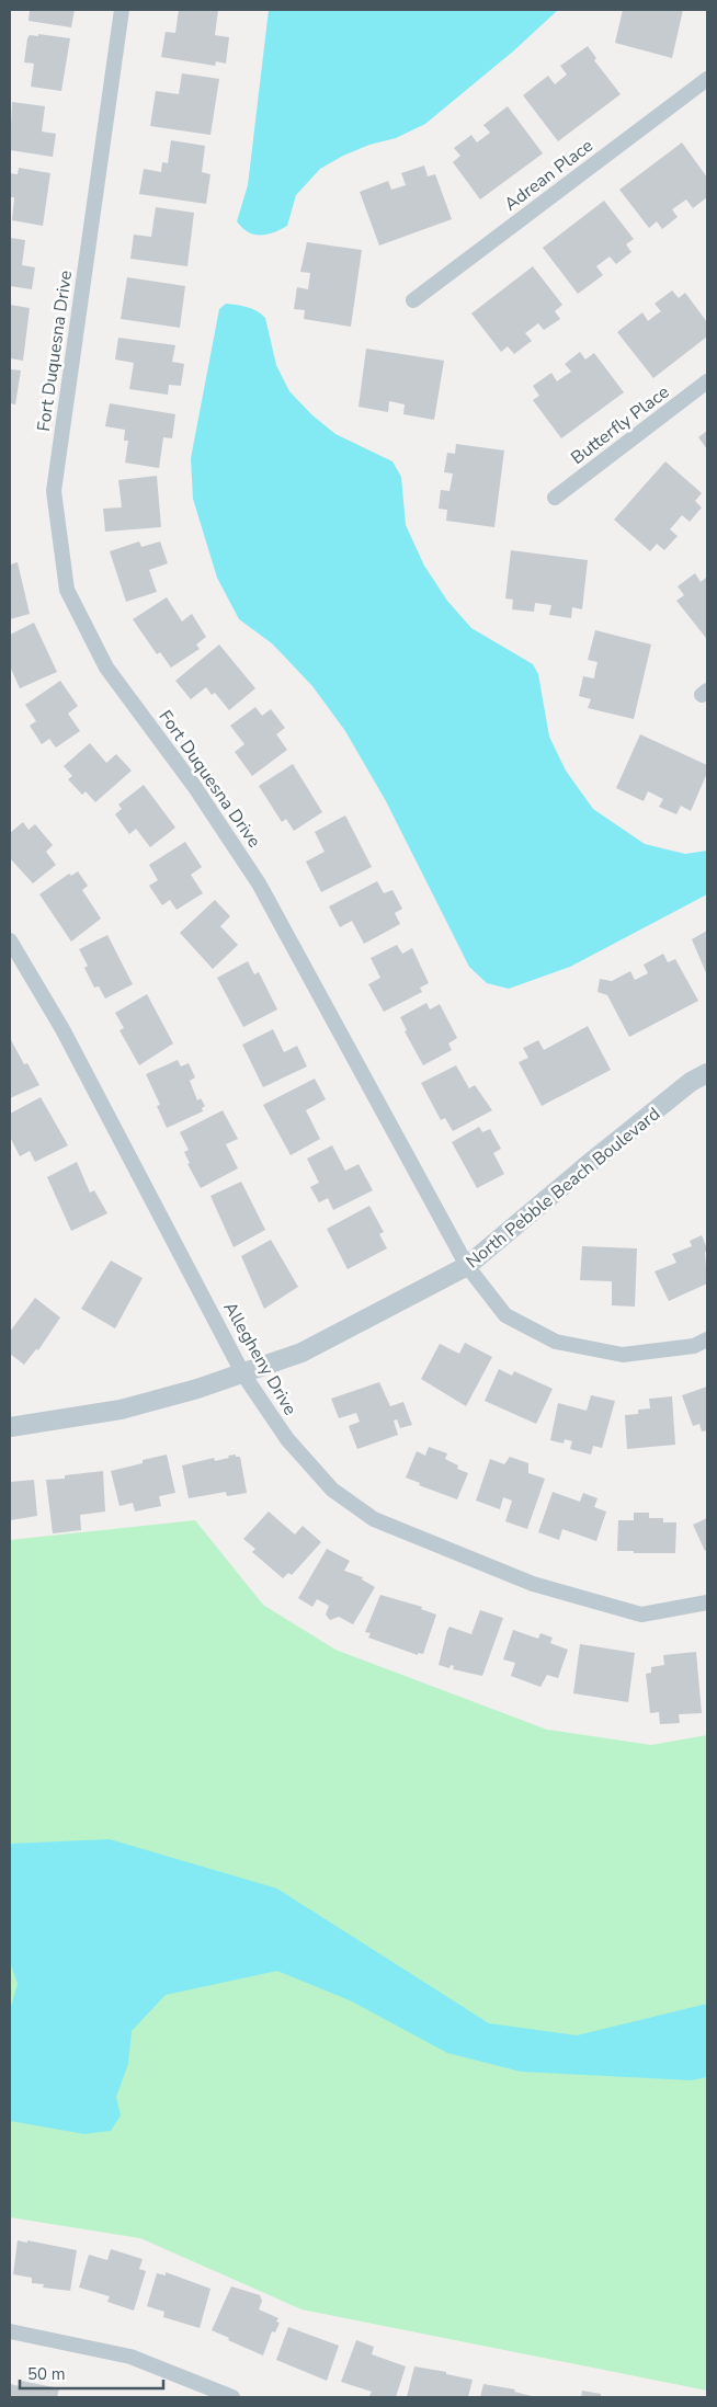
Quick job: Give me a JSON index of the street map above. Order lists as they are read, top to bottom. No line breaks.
{"streets":{"street":["Adrean Place","Fort Duquesna Drive","Butterfly Place","North Pebble Beach Boulevard","Allegheny Drive"]},"crossings":[["Fort Duquesna Drive","North Pebble Beach Boulevard"],["North Pebble Beach Boulevard","Allegheny Drive"]],"scale_bar":"50 m"}
